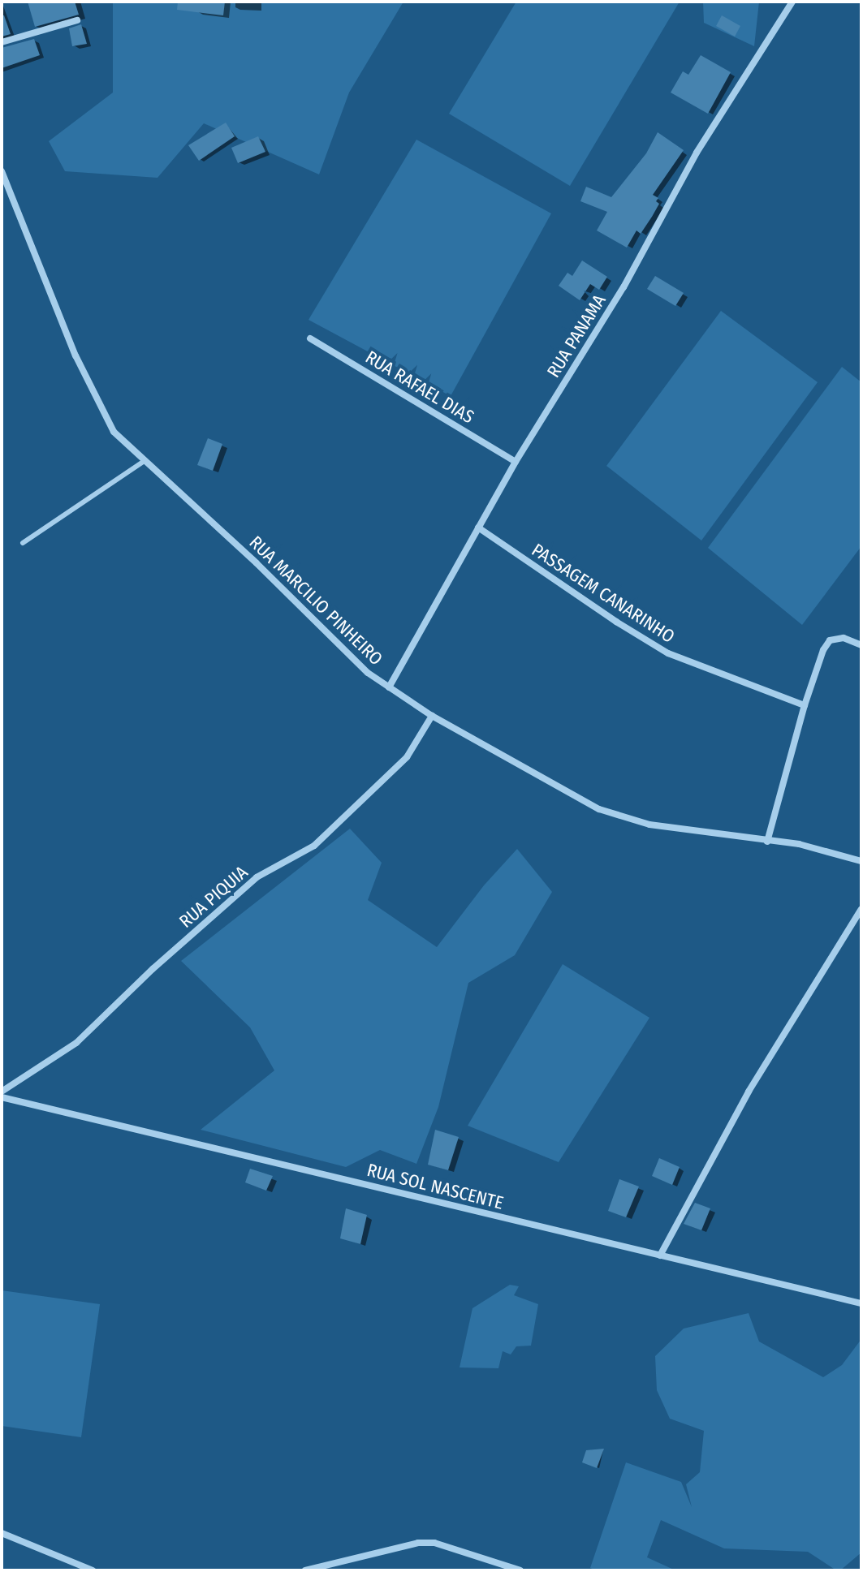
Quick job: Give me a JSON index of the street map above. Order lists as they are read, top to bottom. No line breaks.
{"streets":{"street":["RUA PANAMA","RUA RAFAEL DIAS","PASSAGEM CANARINHO","RUA MARCILIO PINHEIRO","RUA PIQUIA","RUA SOL NASCENTE"]},"crossings":[["RUA PANAMA","RUA RAFAEL DIAS"],["RUA PANAMA","PASSAGEM CANARINHO"],["RUA PANAMA","RUA MARCILIO PINHEIRO"],["RUA MARCILIO PINHEIRO","RUA PIQUIA"]]}
